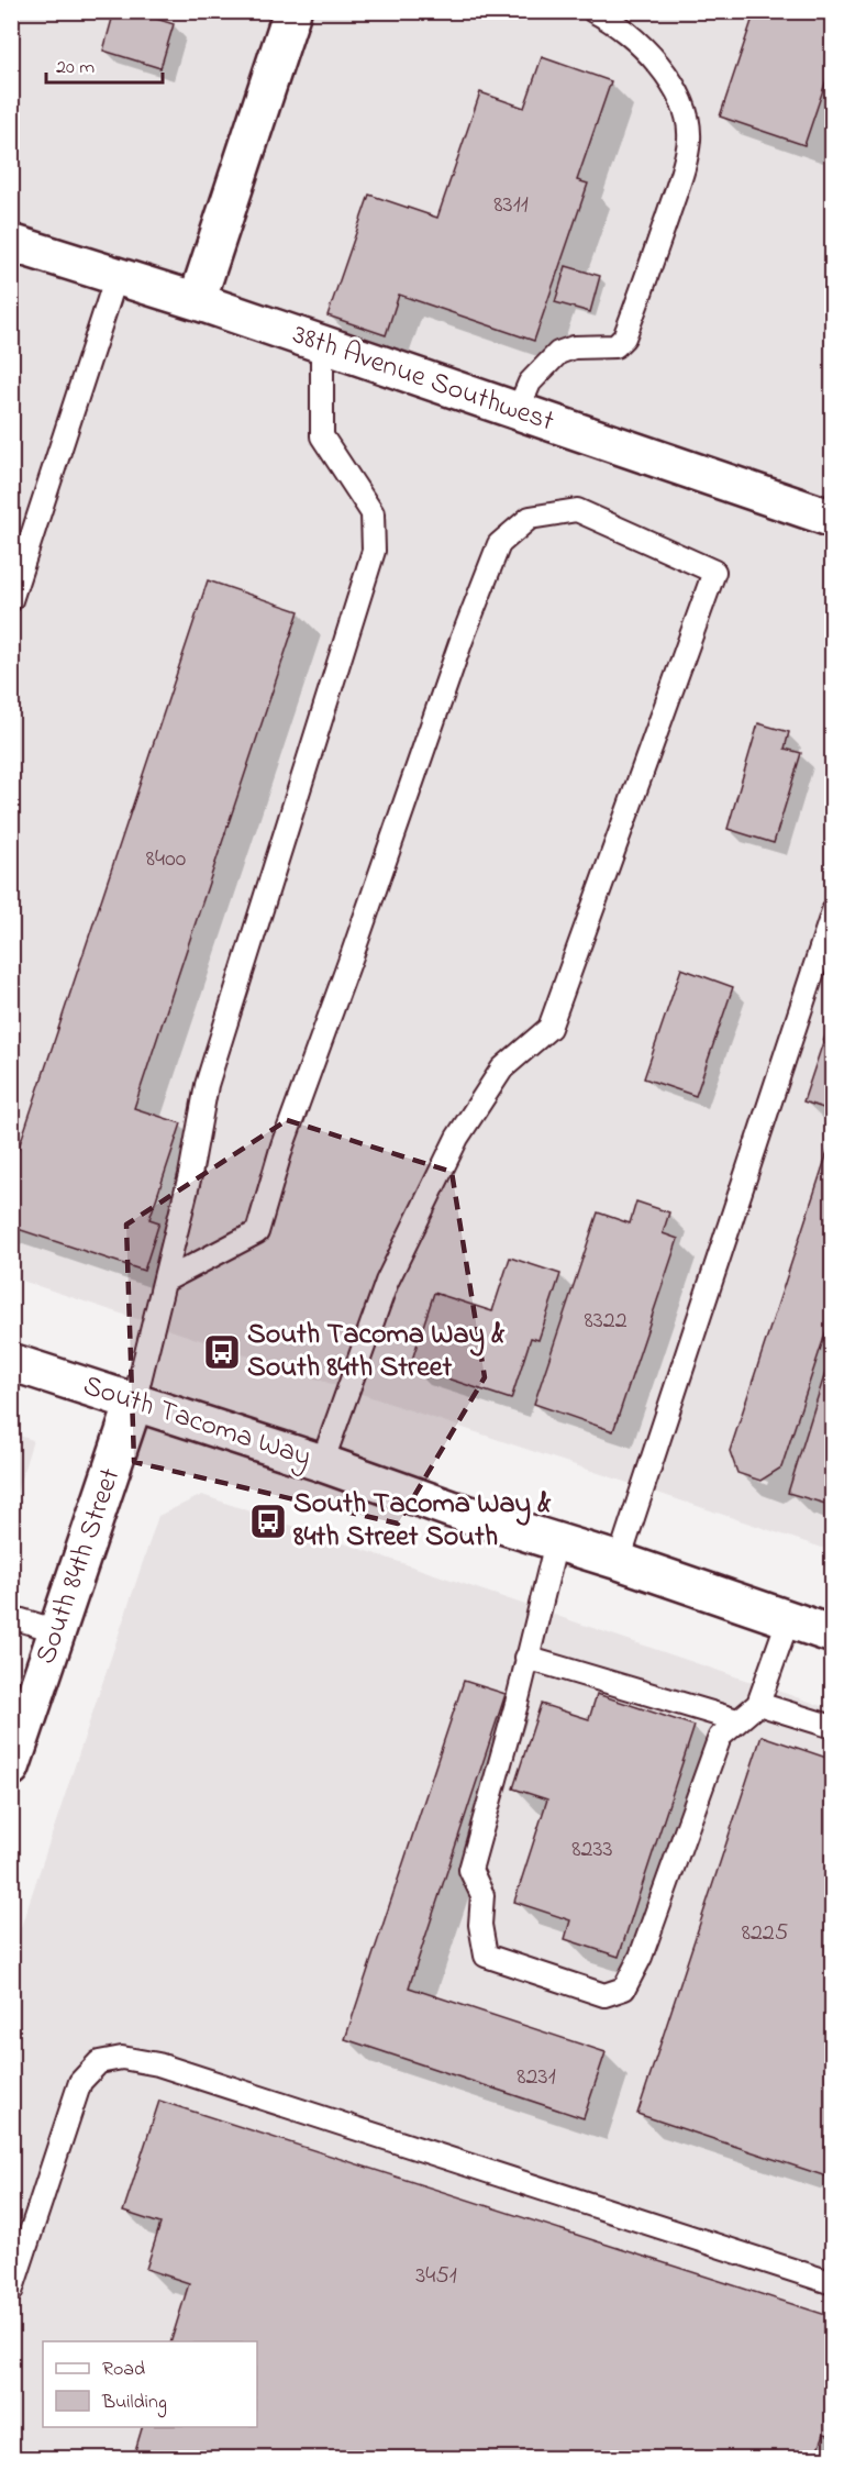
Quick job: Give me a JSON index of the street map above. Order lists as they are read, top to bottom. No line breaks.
{"streets":{"main road":["38th Avenue Southwest","South Tacoma Way","South 84th Street"]},"crossings":[["South Tacoma Way","South 84th Street"]],"places":{"bus stop":["South Tacoma Way & South 84th Street","South Tacoma Way & 84th Street South"]},"house_numbers":["8311","8400","8322","8233","8225","8231","3451"],"legend":["Road","Building"],"scale_bar":"20 m"}
